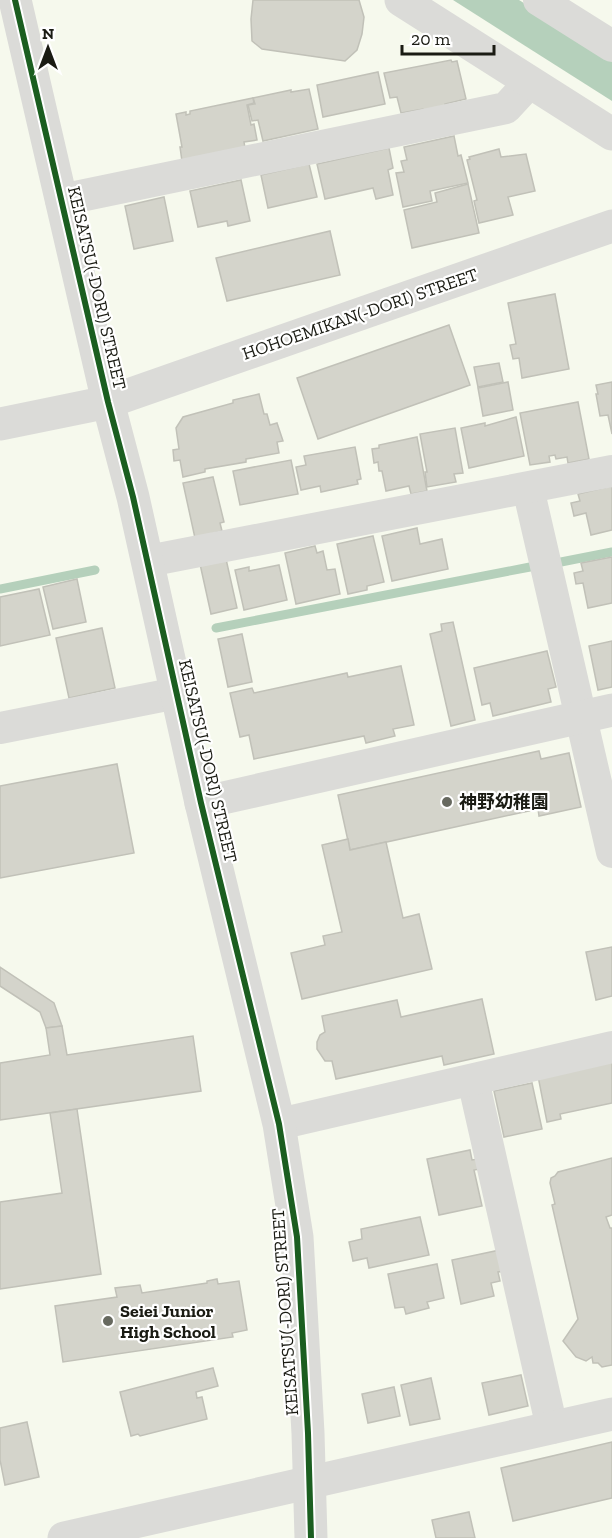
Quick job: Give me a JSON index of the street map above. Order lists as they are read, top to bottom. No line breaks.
{"streets":{"street":["KEISATSU(-DORI) STREET","HOHOEMIKAN(-DORI) STREET"]},"crossings":[["KEISATSU(-DORI) STREET","HOHOEMIKAN(-DORI) STREET"]],"places":["神野幼稚園","Seiei Junior High School"],"scale_bar":"20 m","north":"top"}
